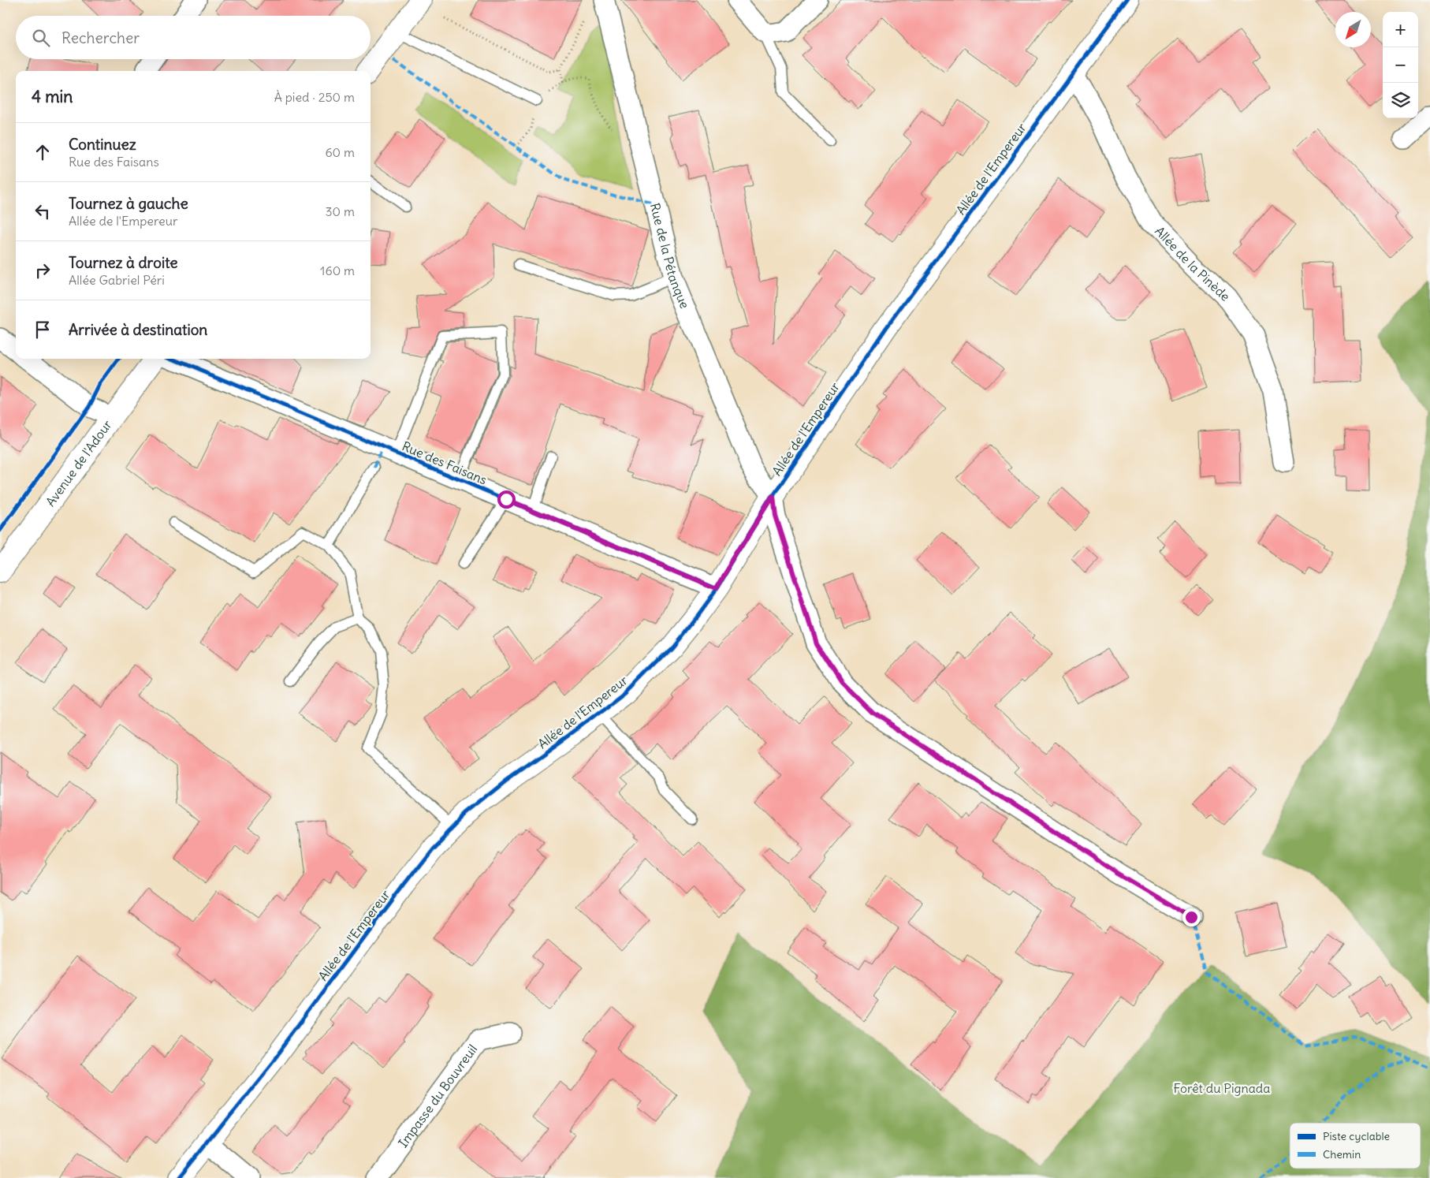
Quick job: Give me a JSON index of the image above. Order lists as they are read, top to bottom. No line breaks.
{"streets":{"street":["Allée de l'Empereur","Rue de la Pétanque","Allée de la Pinède","Rue des Faisans","Avenue de l'Adour","Impasse du Bouvreuil"]},"crossings":[["Allée de l'Empereur","Rue de la Pétanque"],["Allée de l'Empereur","Allée de la Pinède"],["Allée de l'Empereur","Rue des Faisans"]],"parks":["Forêt du Pignada"],"legend":["Piste cyclable","Chemin"],"north":"bottom left","page":{"map_buttons":["+","−"],"search":"Rechercher","heading":["4 min","À pied · 250 m"],"list":[["Continuez","Rue des Faisans","60 m"],["Tournez à gauche","Allée de l'Empereur","30 m"],["Tournez à droite","Allée Gabriel Péri","160 m"],"Arrivée à destination"]}}
